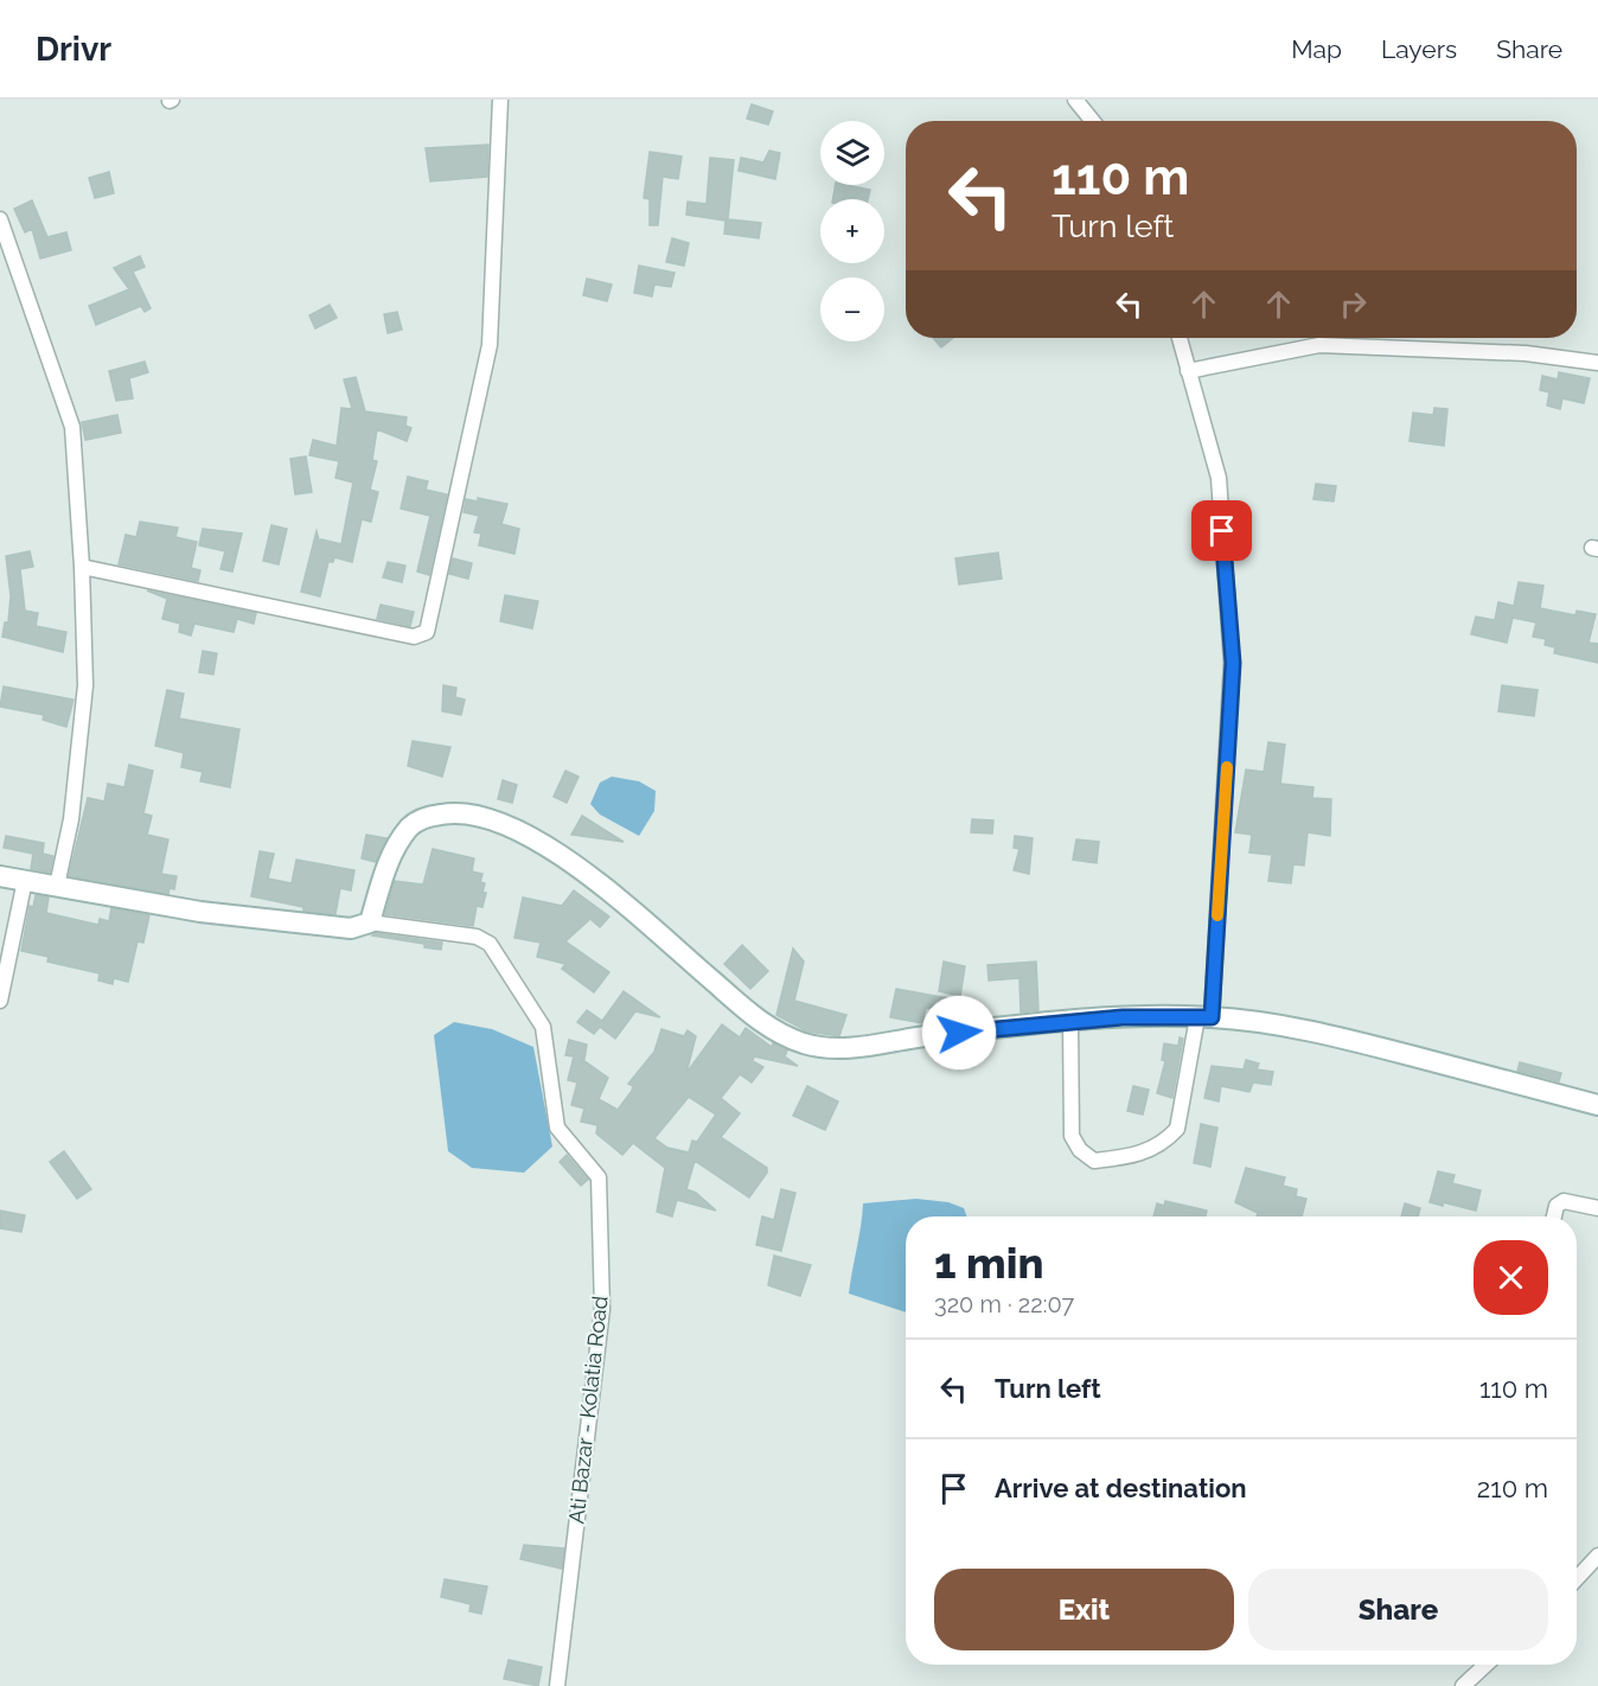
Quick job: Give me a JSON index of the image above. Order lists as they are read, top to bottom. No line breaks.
{"streets":{"street":["Ati Bazar - Kolatia Road"]},"page":{"header":"Drivr","nav":["Map","Layers","Share"],"map_buttons":["+","−"],"turn":["110 m","Turn left"],"heading":["1 min","320 m · 22:07"],"list":[{"name":"Turn left","value":"110 m"},{"name":"Arrive at destination","value":"210 m"}],"buttons":["Exit","Share"]}}
